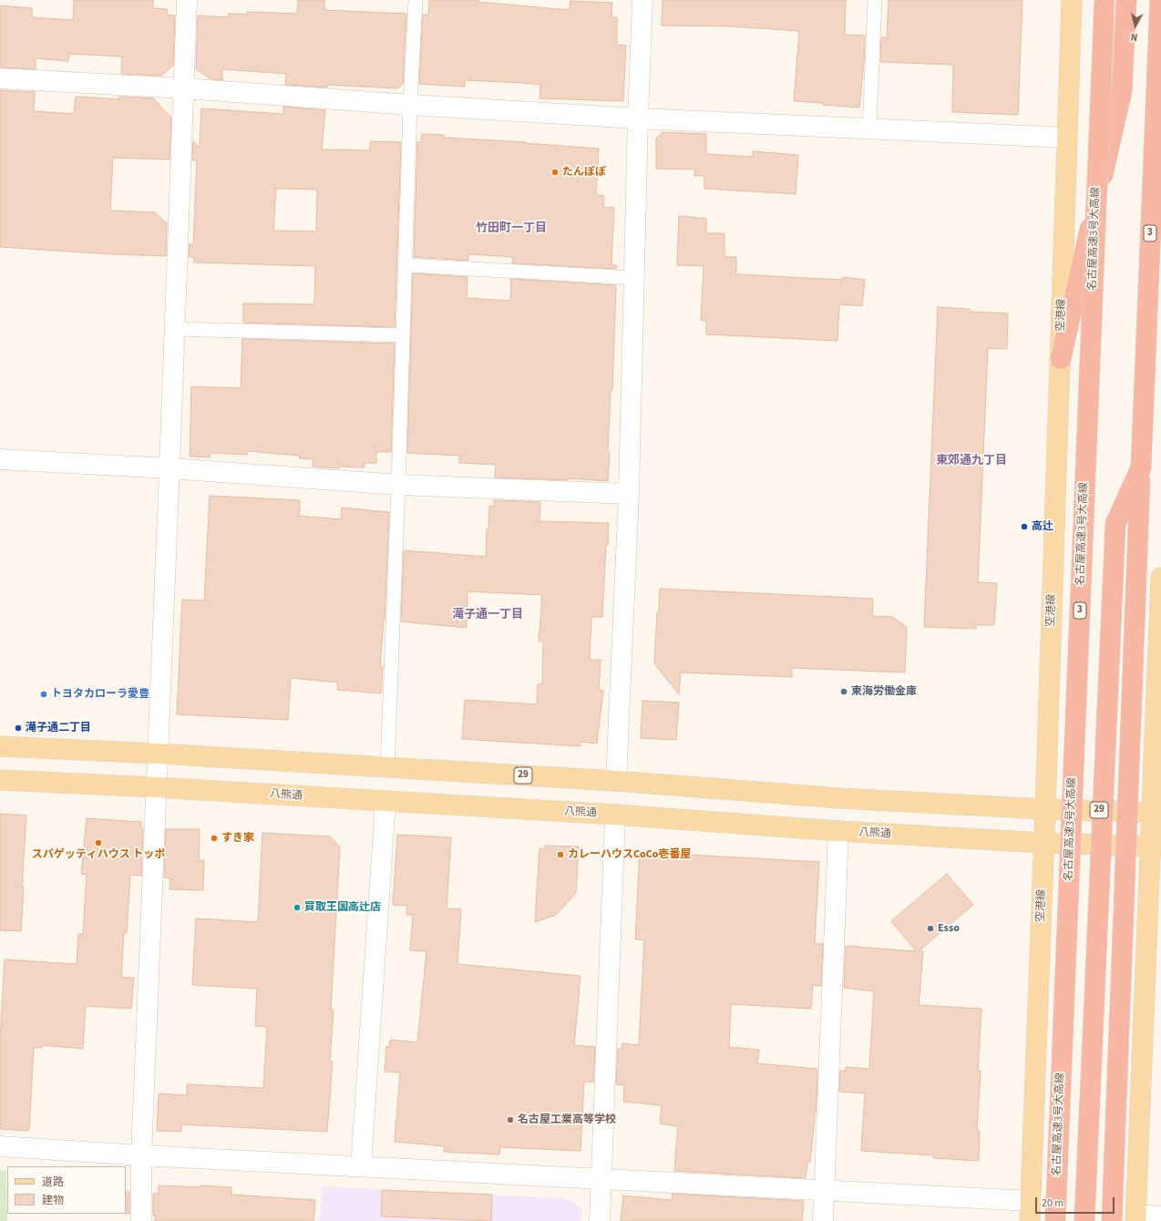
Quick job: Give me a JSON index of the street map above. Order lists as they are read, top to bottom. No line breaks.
{"streets":{"highway":["3","名古屋高速3号大高線"],"main road":["空港線","29","八熊通"]},"crossings":[["空港線","29"],["空港線","八熊通"]],"districts":["竹田町一丁目","東郊通九丁目","滝子通一丁目"],"places":["たんぽぽ","高辻","東海労働金庫","トヨタカローラ愛豊","滝子通二丁目","すき家","スパゲッティハウス トッポ","カレーハウスCoCo壱番屋","買取王国高辻店","Esso","名古屋工業高等学校"],"legend":["道路","建物"],"scale_bar":"20 m","north":"bottom"}
